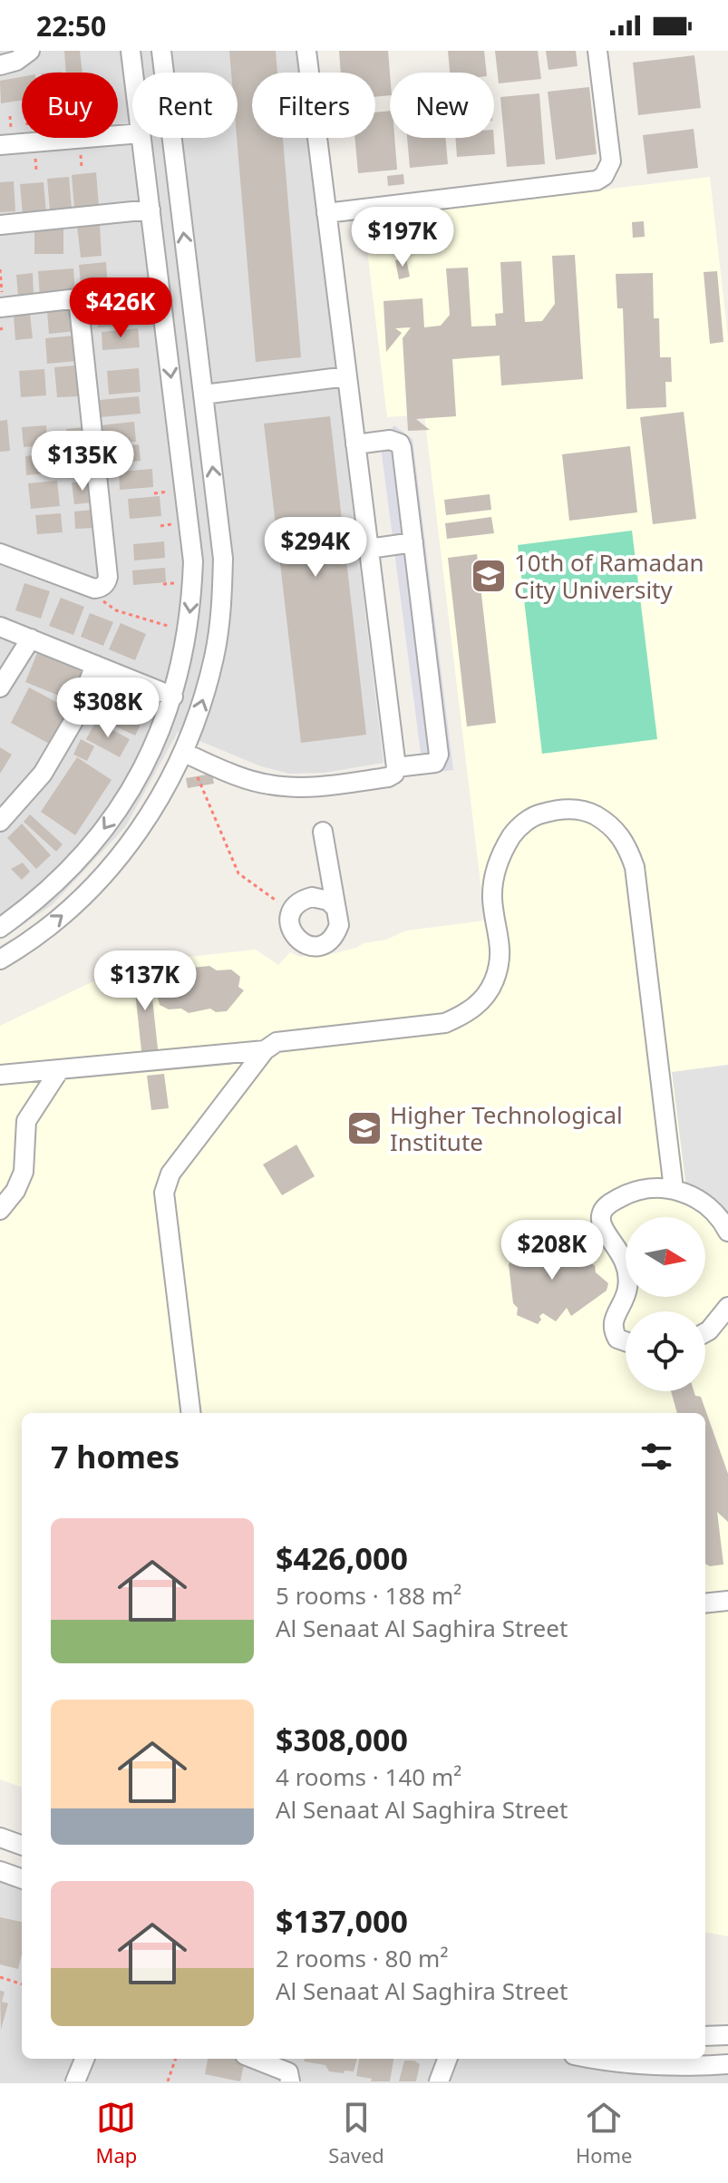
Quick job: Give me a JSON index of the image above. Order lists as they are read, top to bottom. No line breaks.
{"places":{"school or university":["10th of Ramadan City University","Higher Technological Institute"]},"north":"right","page":{"status":"22:50","chip":["Buy","Rent","Filters","New"],"price":["$197K","$426K","$135K","$294K","$308K","$137K","$208K"],"heading":"7 homes","list":[{"name":"$426,000","note":"5 rooms · 188 m² · Al Senaat Al Saghira Street"},{"name":"$308,000","note":"4 rooms · 140 m² · Al Senaat Al Saghira Street"},{"name":"$137,000","note":"2 rooms · 80 m² · Al Senaat Al Saghira Street"}],"tabs":["Map","Saved","Home"]}}
